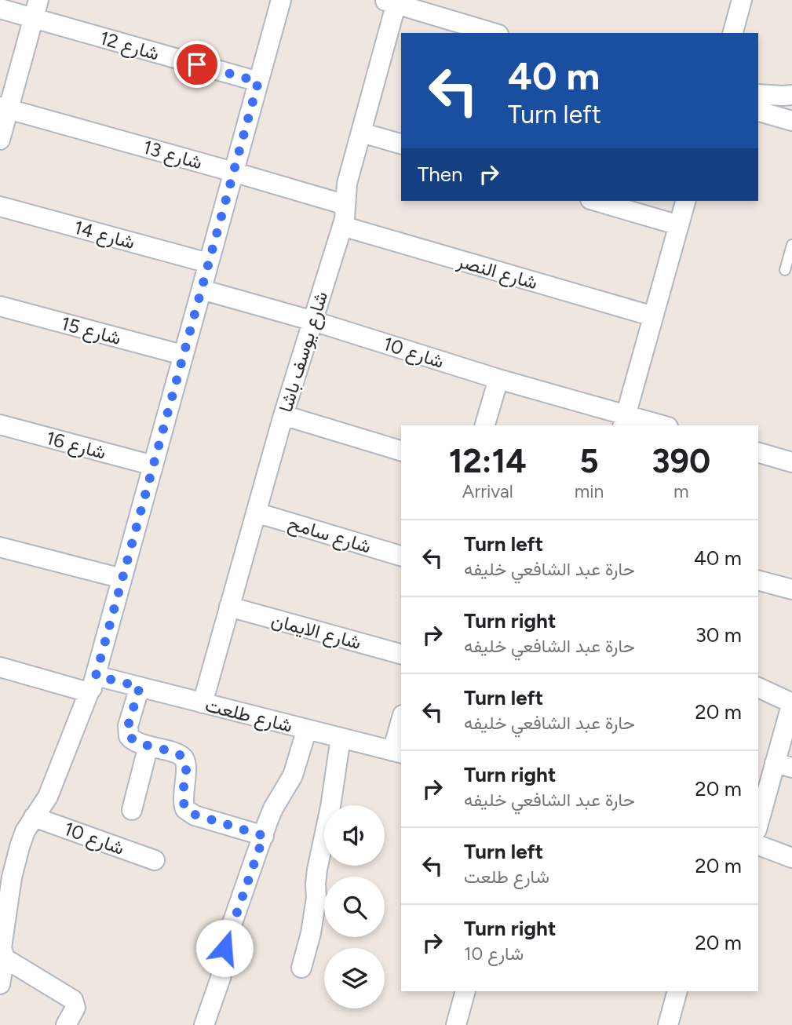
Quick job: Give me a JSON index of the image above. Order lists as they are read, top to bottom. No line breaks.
{"streets":{"street":["شارع 12","شارع 13","شارع 14","شارع النصر","شارع 15","شارع يوسف باشا","شارع 10","شارع 16","شارع سامح","شارع الايمان","شارع طلعت"]},"crossings":[["شارع 13","شارع يوسف باشا"],["شارع النصر","شارع يوسف باشا"],["شارع يوسف باشا","شارع 10"],["شارع يوسف باشا","شارع سامح"],["شارع يوسف باشا","شارع الايمان"],["شارع يوسف باشا","شارع طلعت"]],"page":{"turn":["40 m","Turn left"],"then":"Then","eta":["12:14","Arrival","5","min","390","m"],"list":[{"name":"Turn left","note":"حارة عبد الشافعي خليفه","value":"40 m"},{"name":"Turn right","note":"حارة عبد الشافعي خليفه","value":"30 m"},{"name":"Turn left","note":"حارة عبد الشافعي خليفه","value":"20 m"},{"name":"Turn right","note":"حارة عبد الشافعي خليفه","value":"20 m"},{"name":"Turn left","note":"شارع طلعت","value":"20 m"},{"name":"Turn right","note":"شارع 10","value":"20 m"}]}}
